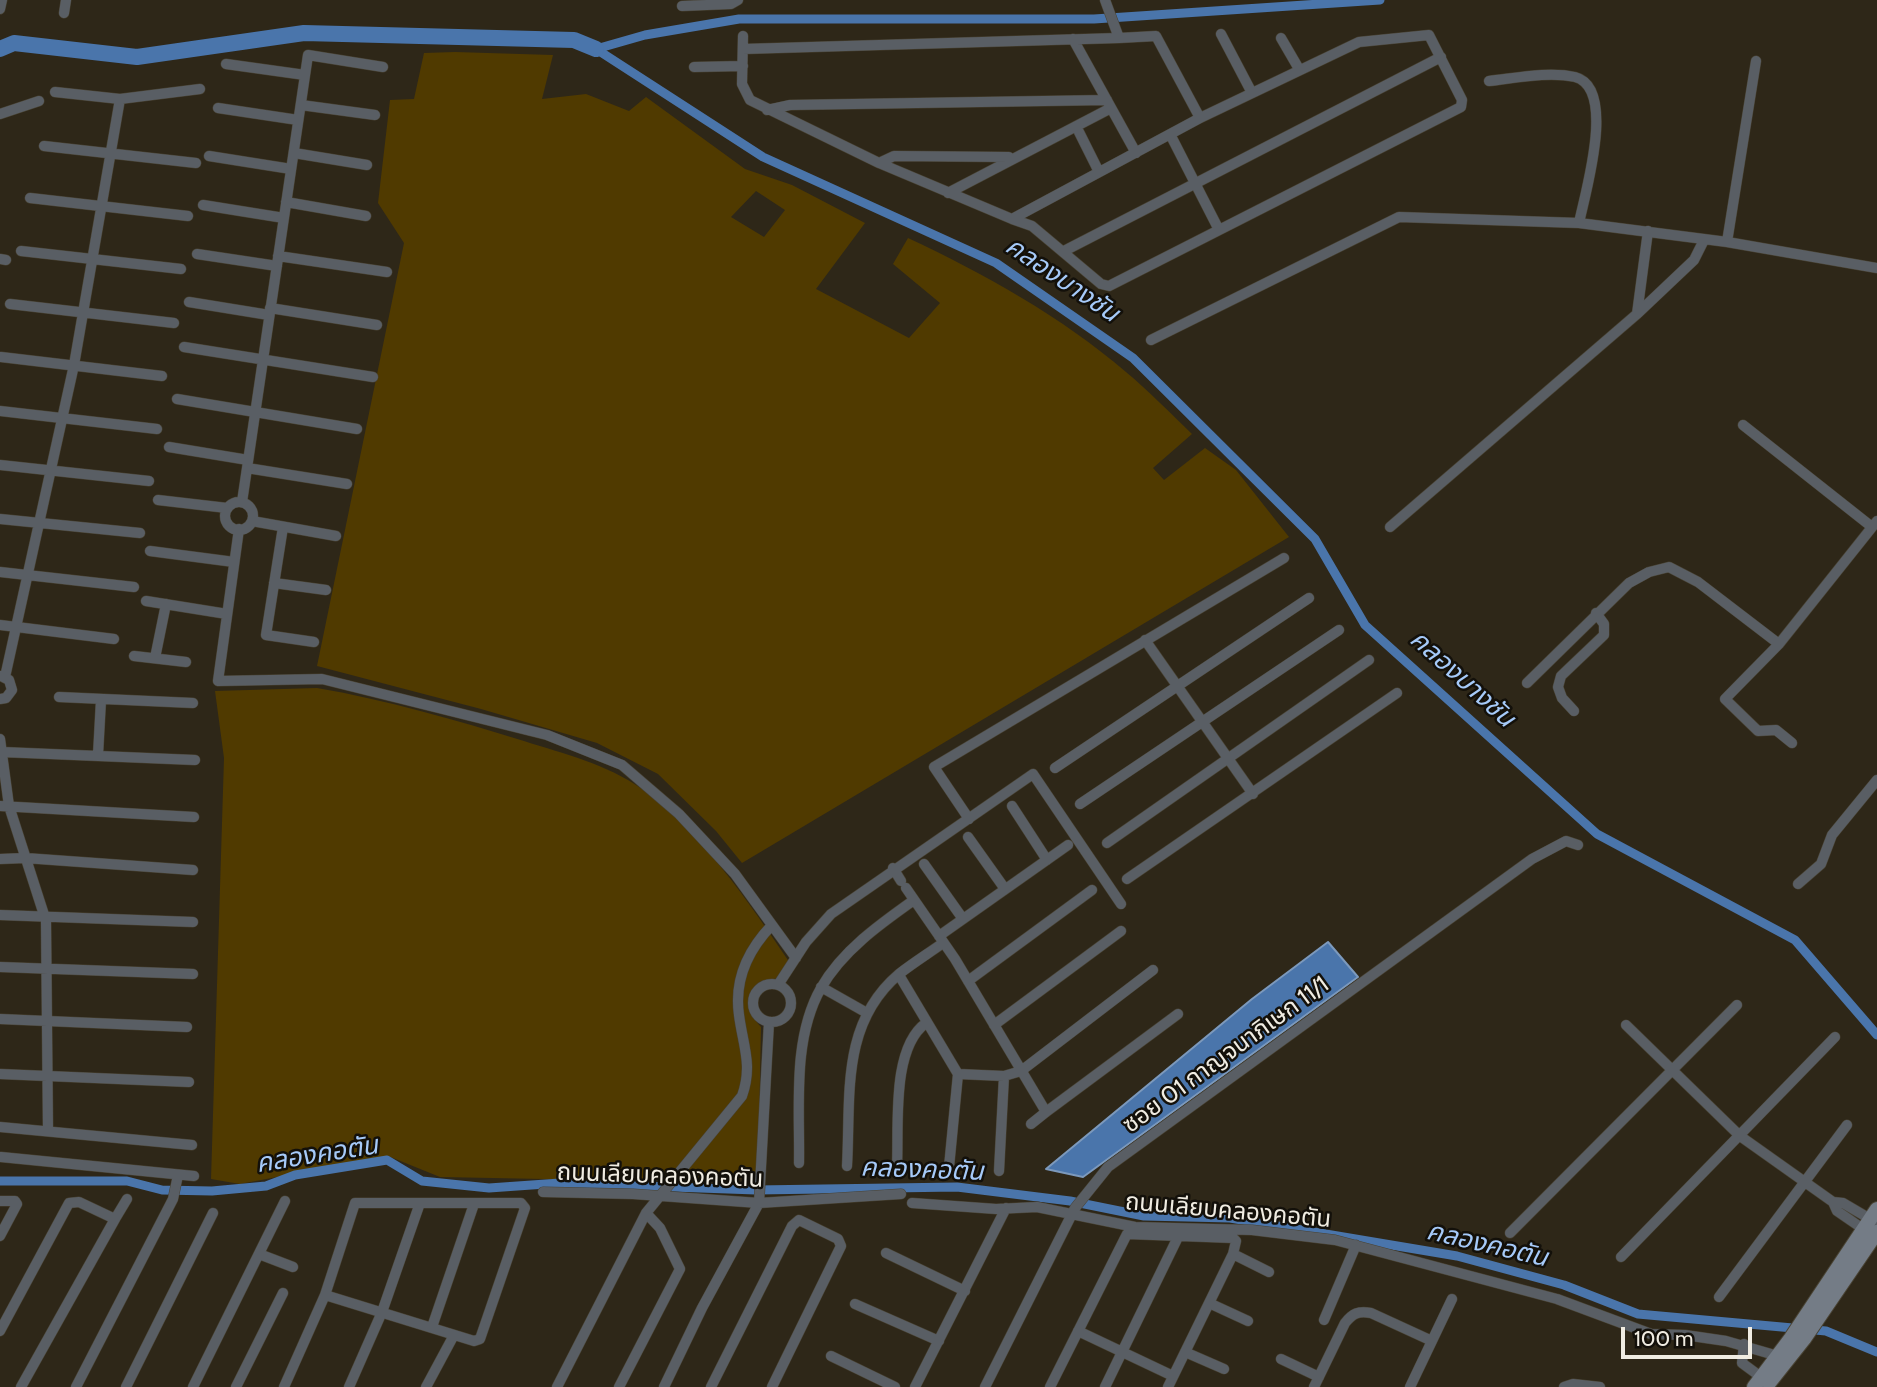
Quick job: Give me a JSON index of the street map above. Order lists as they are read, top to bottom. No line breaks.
{"streets":{"street":["ซอย 01 กาญจนาภิเษก 11/1","ถนนเลียบคลองคอตัน"]},"crossings":[["ซอย 01 กาญจนาภิเษก 11/1","ถนนเลียบคลองคอตัน"]],"water":["คลองบางชัน","คลองคอตัน"],"scale_bar":"100 m"}
